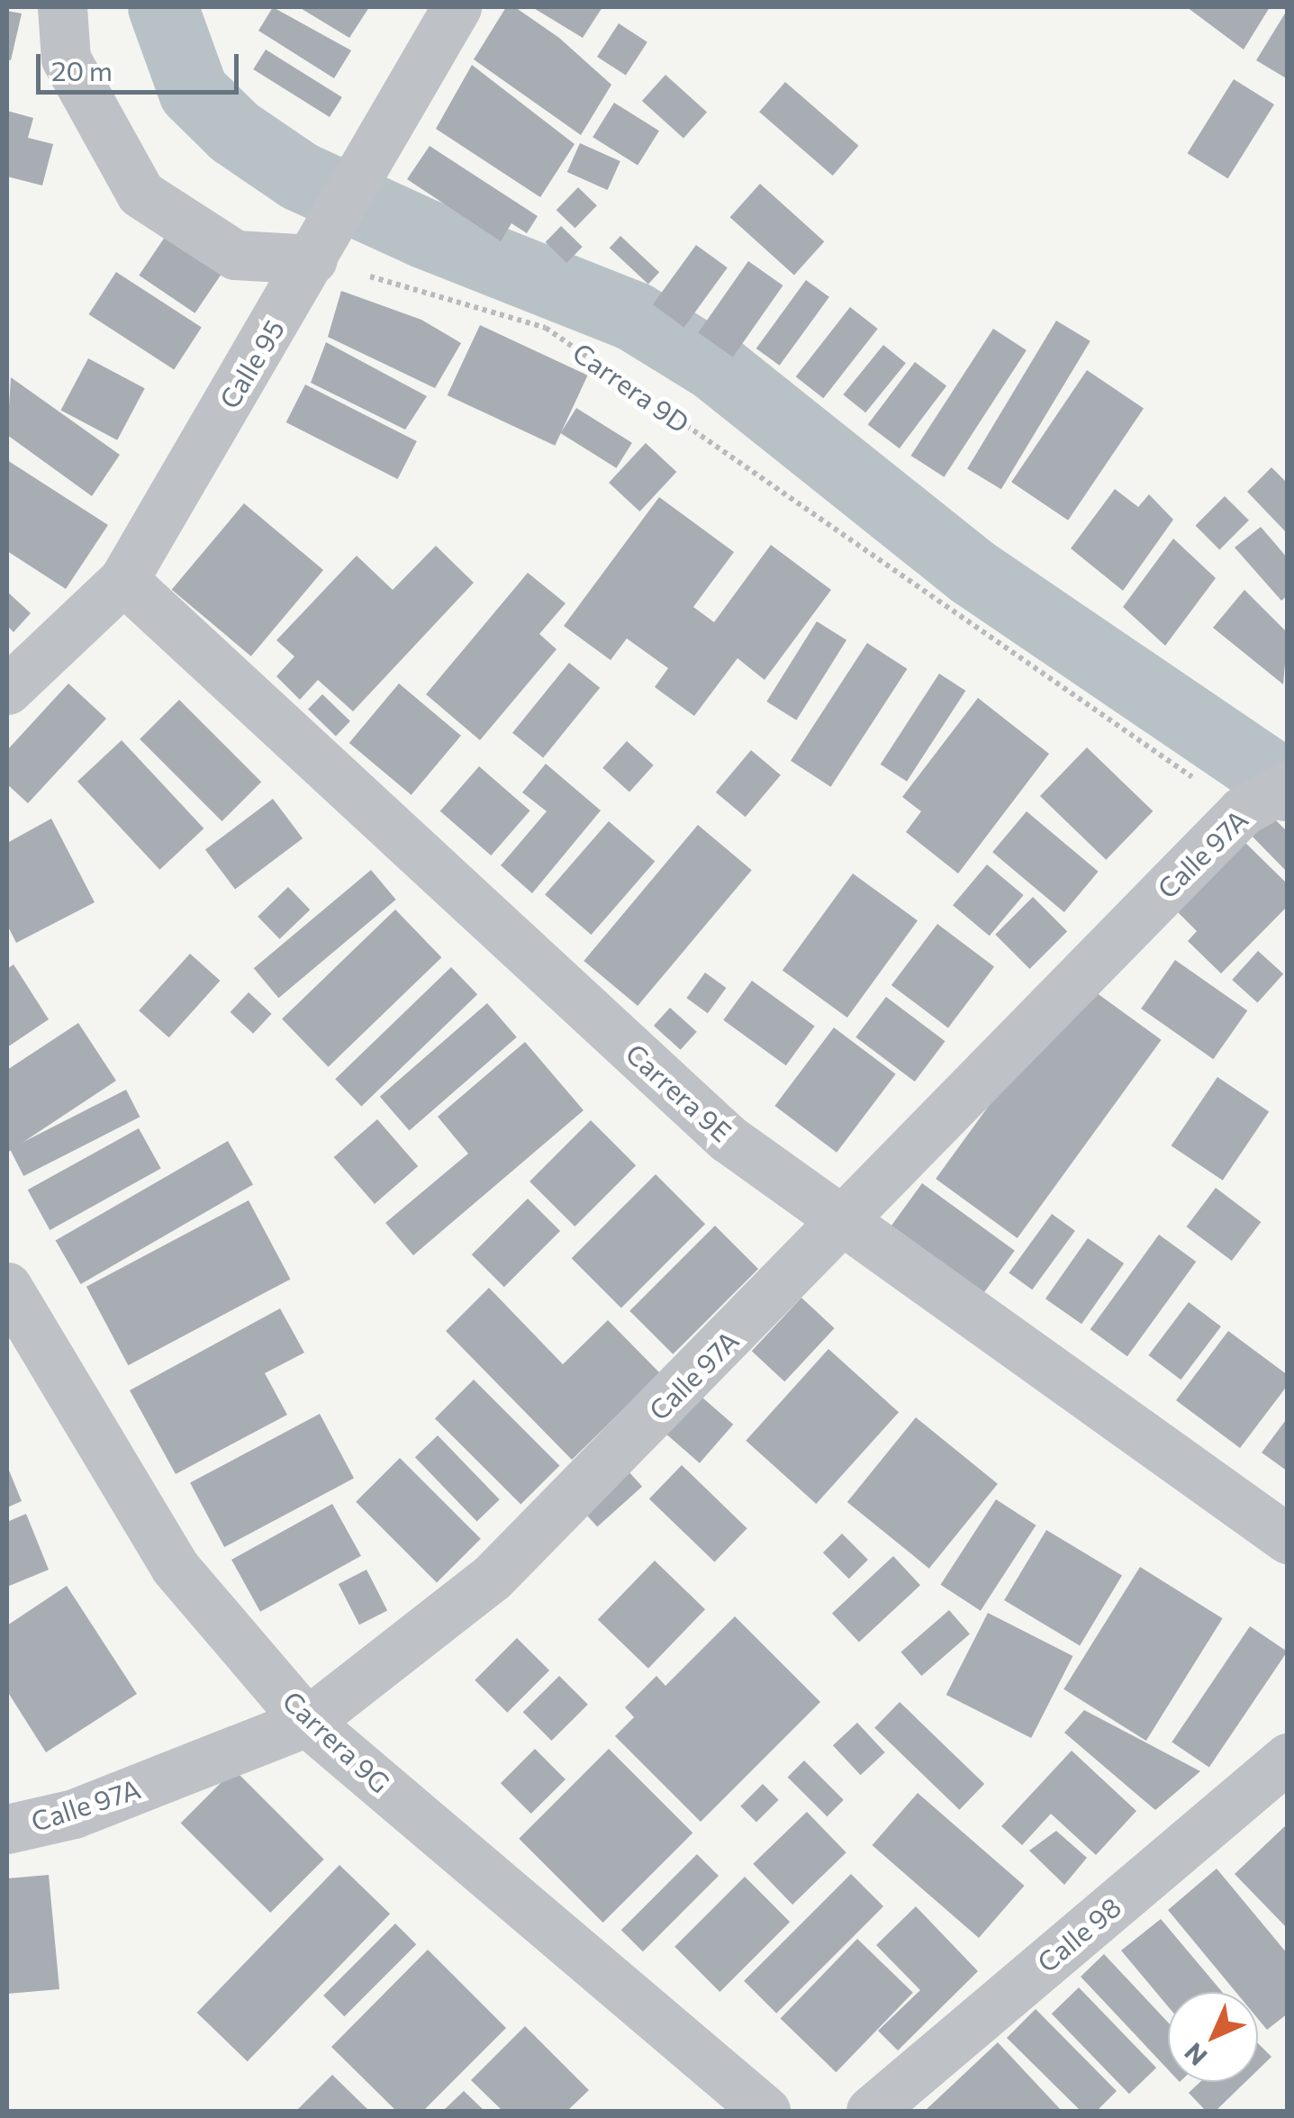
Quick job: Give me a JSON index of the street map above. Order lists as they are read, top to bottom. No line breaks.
{"streets":{"street":["Calle 95","Calle 97A","Carrera 9E","Carrera 9G","Calle 98"],"path":["Carrera 9D"]},"crossings":[["Calle 95","Carrera 9D"],["Calle 95","Carrera 9E"],["Carrera 9D","Calle 97A"],["Calle 97A","Carrera 9E"],["Calle 97A","Carrera 9G"]],"scale_bar":"20 m","north":"bottom left"}
